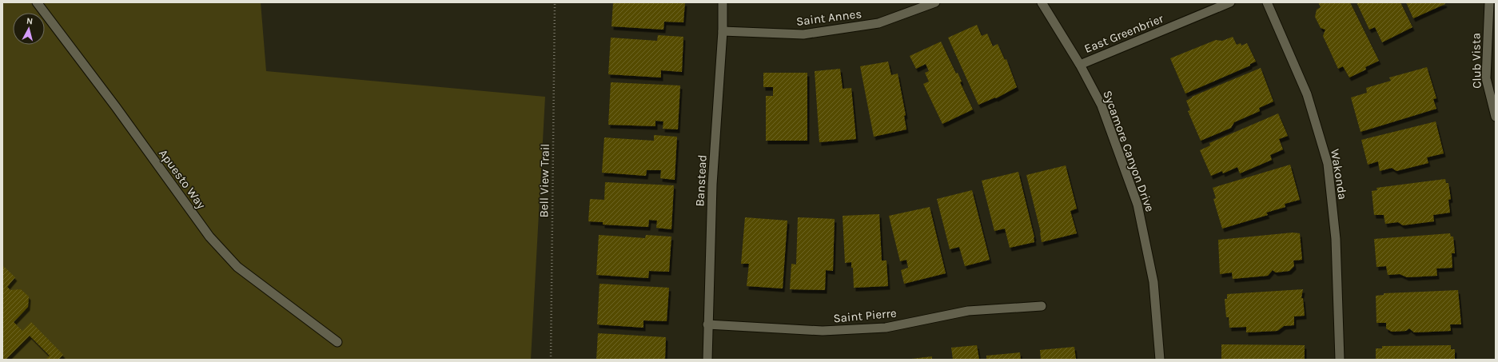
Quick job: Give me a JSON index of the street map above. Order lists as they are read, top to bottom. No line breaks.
{"streets":{"street":["Saint Annes","East Greenbrier","Club Vista","Sycamore Canyon Drive","Wakonda","Apuesto Way","Banstead","Saint Pierre"],"path":["Bell View Trail"]},"crossings":[["Saint Annes","Banstead"],["East Greenbrier","Sycamore Canyon Drive"],["Banstead","Saint Pierre"]],"north":"top"}
